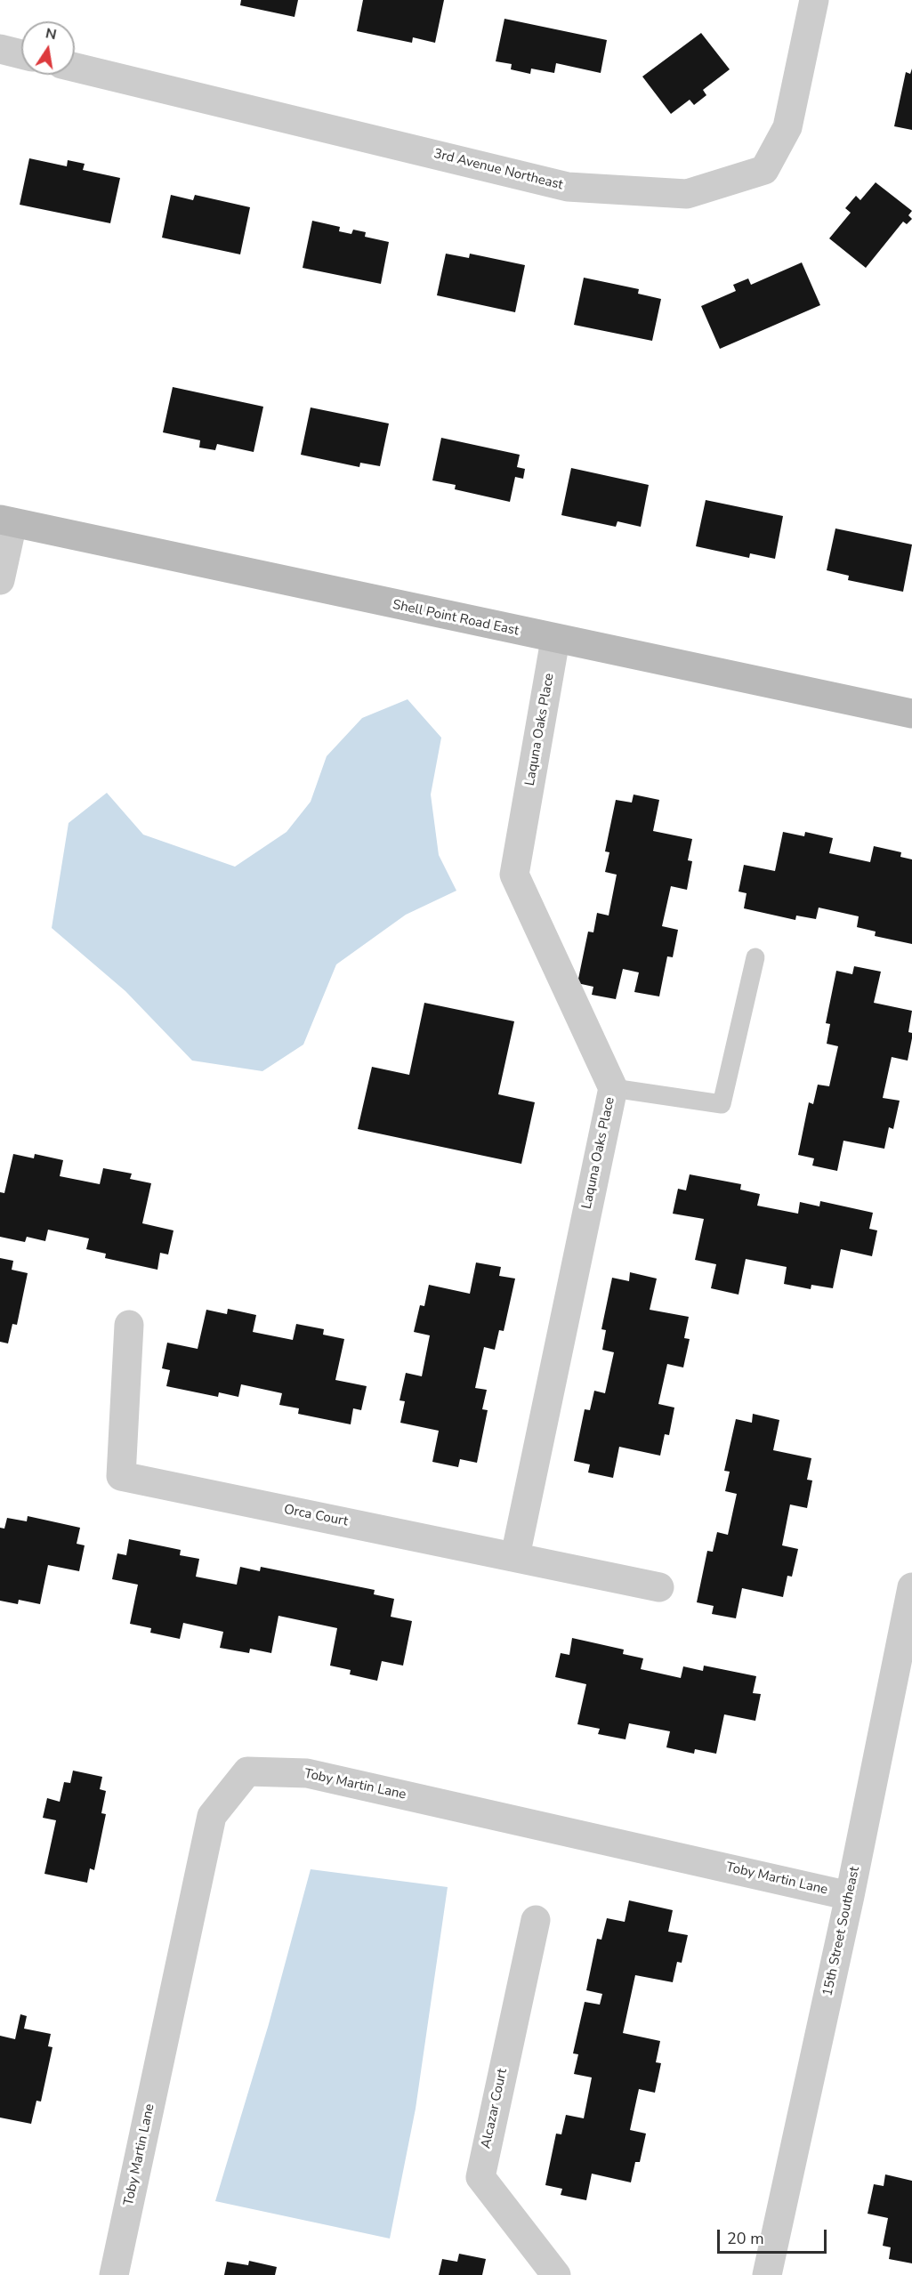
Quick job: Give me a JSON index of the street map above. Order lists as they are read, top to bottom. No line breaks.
{"streets":{"street":["3rd Avenue Northeast","Shell Point Road East","Laquna Oaks Place","Orca Court","Toby Martin Lane","15th Street Southeast","Alcazar Court"]},"crossings":[["Shell Point Road East","Laquna Oaks Place"],["Laquna Oaks Place","Orca Court"],["Toby Martin Lane","15th Street Southeast"]],"scale_bar":"20 m","north":"top"}
